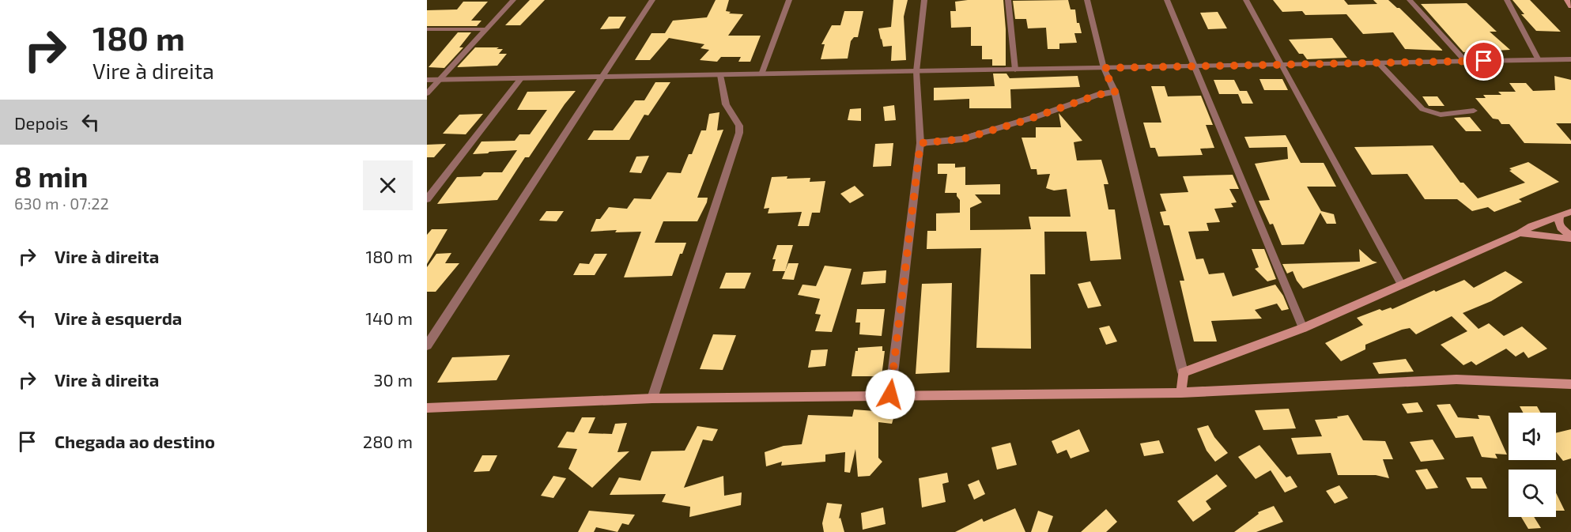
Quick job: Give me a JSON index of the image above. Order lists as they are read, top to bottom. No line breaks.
{"page":{"turn":["180 m","Vire à direita"],"then":"Depois","heading":["8 min","630 m · 07:22"],"list":[{"name":"Vire à direita","value":"180 m"},{"name":"Vire à esquerda","value":"140 m"},{"name":"Vire à direita","value":"30 m"},{"name":"Chegada ao destino","value":"280 m"}]}}
